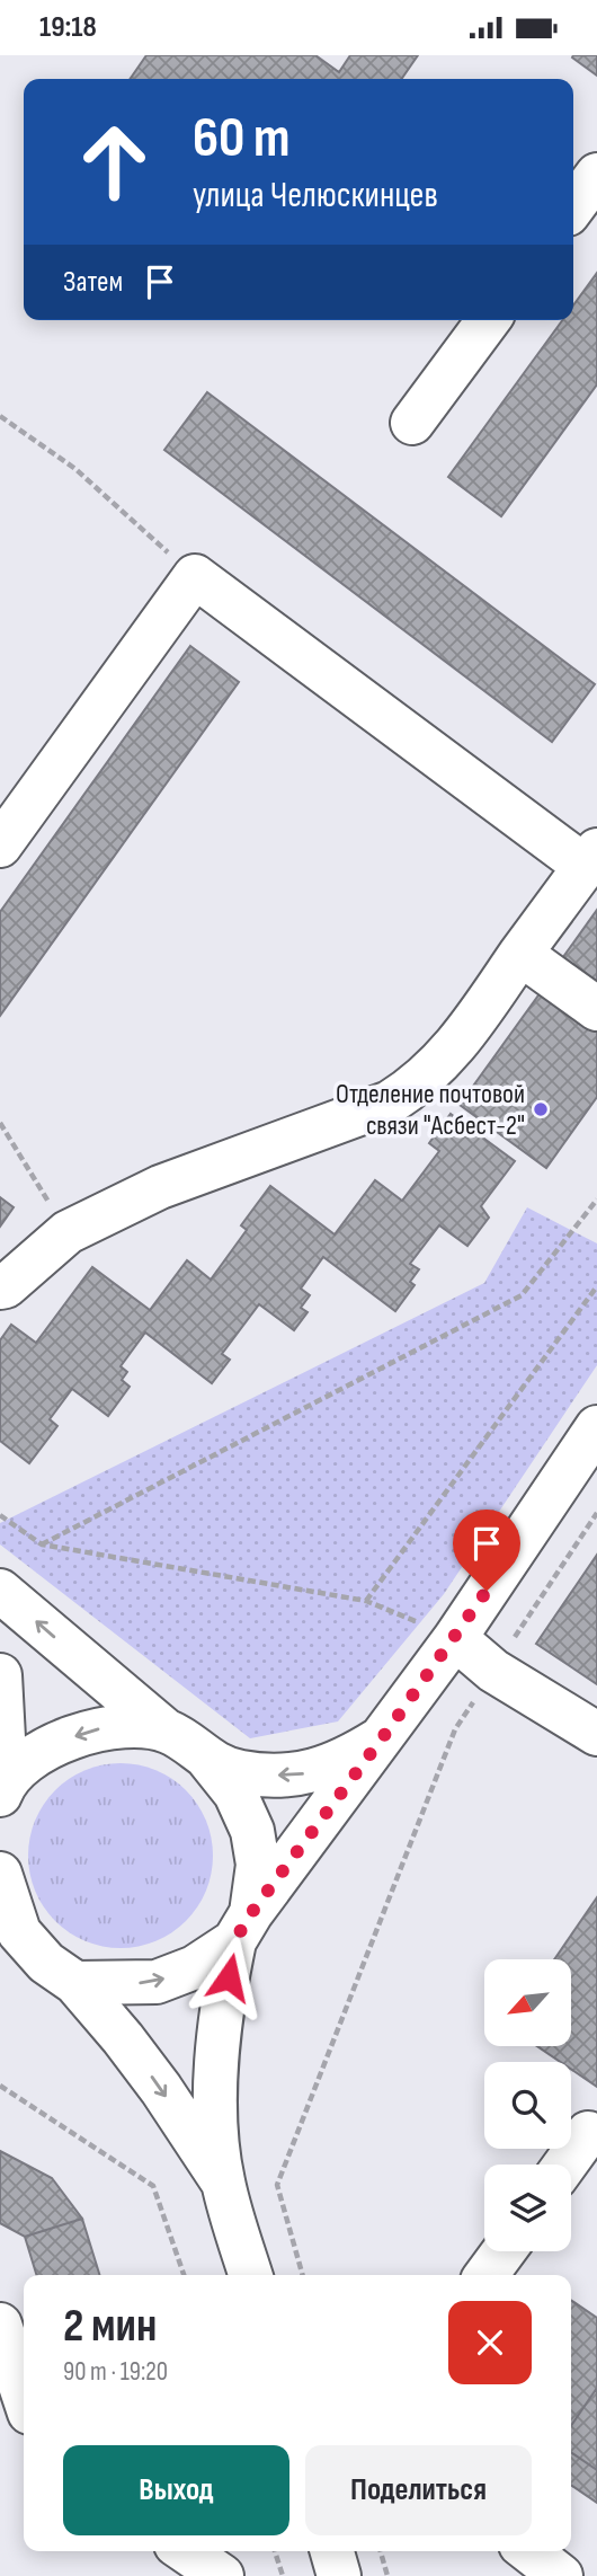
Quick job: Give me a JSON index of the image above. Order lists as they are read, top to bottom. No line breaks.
{"places":["Отделение почтовой связи \"Асбест-2\""],"north":"bottom left","page":{"status":"19:18","turn":["60 m","улица Челюскинцев"],"then":"Затем","heading":["2 мин","90 m · 19:20"],"buttons":["Выход","Поделиться"]}}
